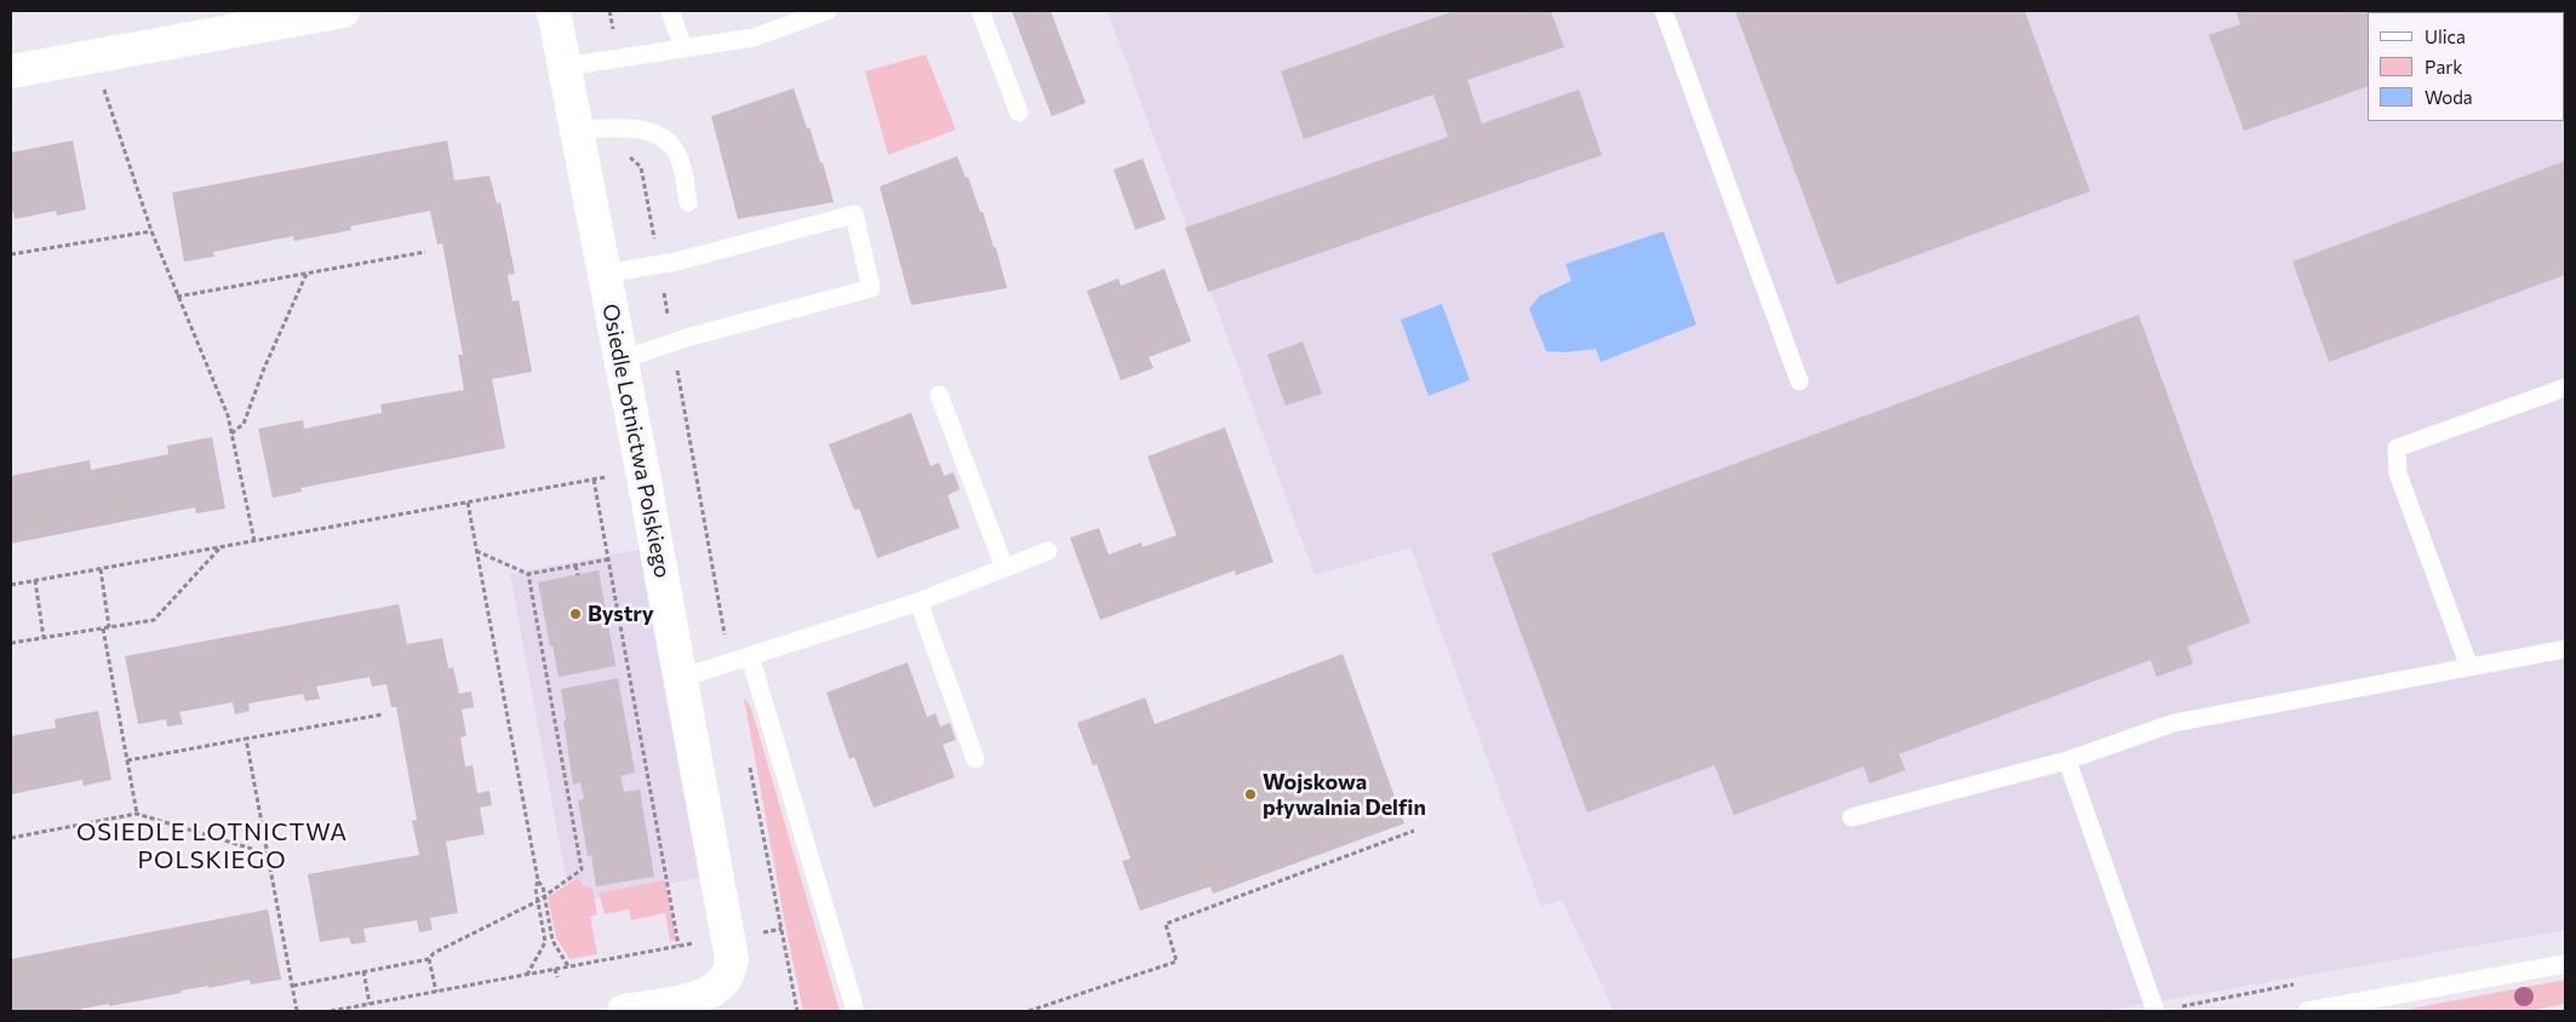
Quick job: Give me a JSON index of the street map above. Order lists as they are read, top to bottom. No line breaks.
{"streets":{"street":["Osiedle Lotnictwa Polskiego"]},"districts":["OSIEDLE LOTNICTWA POLSKIEGO"],"places":["Bystry","Wojskowa pływalnia Delfin"],"legend":["Ulica","Park","Woda"]}
